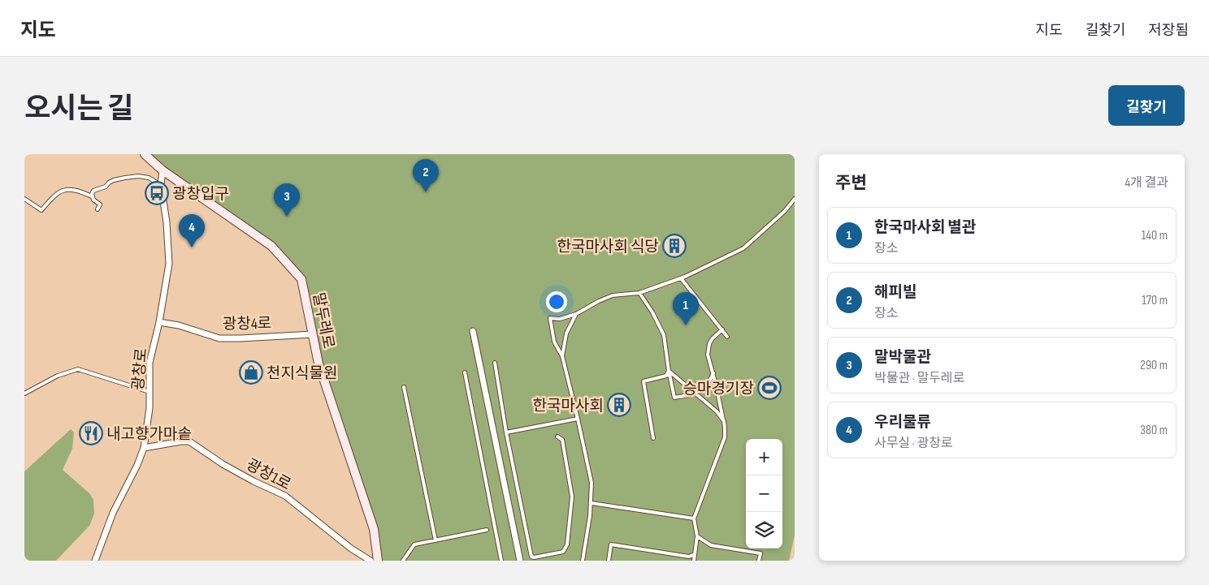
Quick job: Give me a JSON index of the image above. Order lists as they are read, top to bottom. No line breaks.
{"streets":{"street":["말두레로","광창4로","광창로","광창1로"]},"crossings":[["말두레로","광창4로"],["말두레로","광창로"],["광창4로","광창로"],["광창로","광창1로"]],"places":{"bus stop":["광창입구"],"building":["한국마사회 식당","한국마사회"],"shop":["천지식물원"],"sports":["승마경기장"],"restaurant":["내고향가마솥"]},"page":{"header":"지도","nav":["지도","길찾기","저장됨"],"title":"오시는 길","buttons":"길찾기","heading":["주변","4개 결과"],"pins":["2","3","4","1"],"list":[{"mark":"1","name":"한국마사회 별관","note":"장소","value":"140 m"},{"mark":"2","name":"해피빌","note":"장소","value":"170 m"},{"mark":"3","name":"말박물관","note":"박물관 · 말두레로","value":"290 m"},{"mark":"4","name":"우리물류","note":"사무실 · 광창로","value":"380 m"}],"map_buttons":["+","−"]}}
